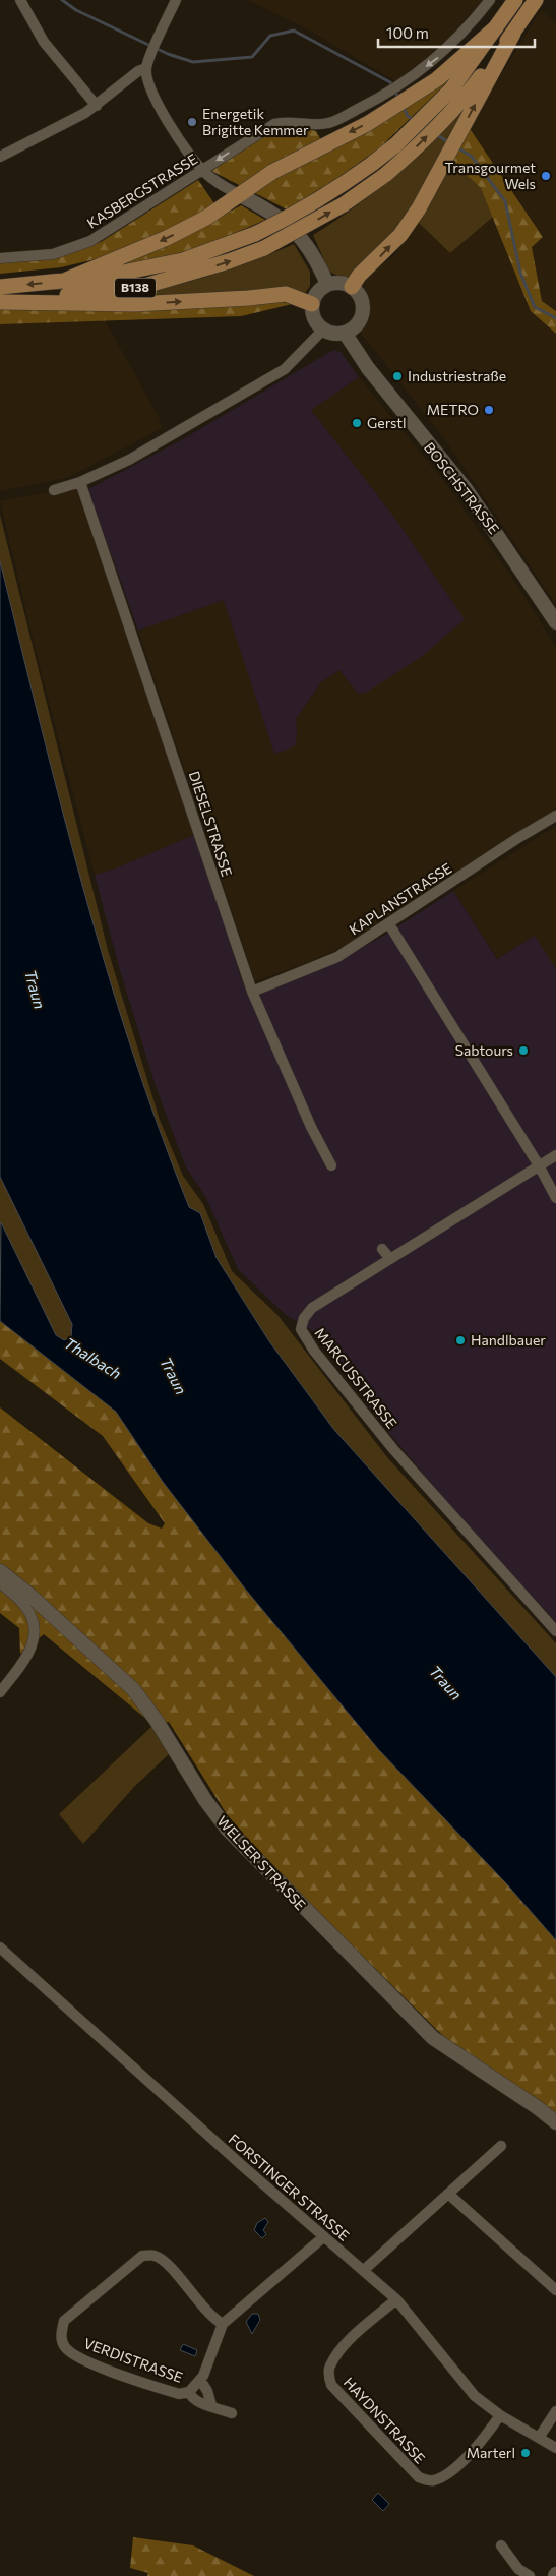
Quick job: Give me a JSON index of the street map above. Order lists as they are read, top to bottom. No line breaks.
{"streets":{"main road":["B138","BOSCHSTRASSE","WELSER STRASSE"],"street":["KASBERGSTRASSE","DIESELSTRASSE","KAPLANSTRASSE","MARCUSSTRASSE","FORSTINGER STRASSE","VERDISTRASSE","HAYDNSTRASSE"]},"crossings":[["DIESELSTRASSE","KAPLANSTRASSE"],["FORSTINGER STRASSE","VERDISTRASSE"],["FORSTINGER STRASSE","HAYDNSTRASSE"]],"one_way":["KASBERGSTRASSE"],"water":["Traun","Thalbach"],"places":["Energetik Brigitte Kemmer","Transgourmet Wels","Industriestraße","METRO","Gerstl","Sabtours","Handlbauer","Marterl"],"scale_bar":"100 m"}
